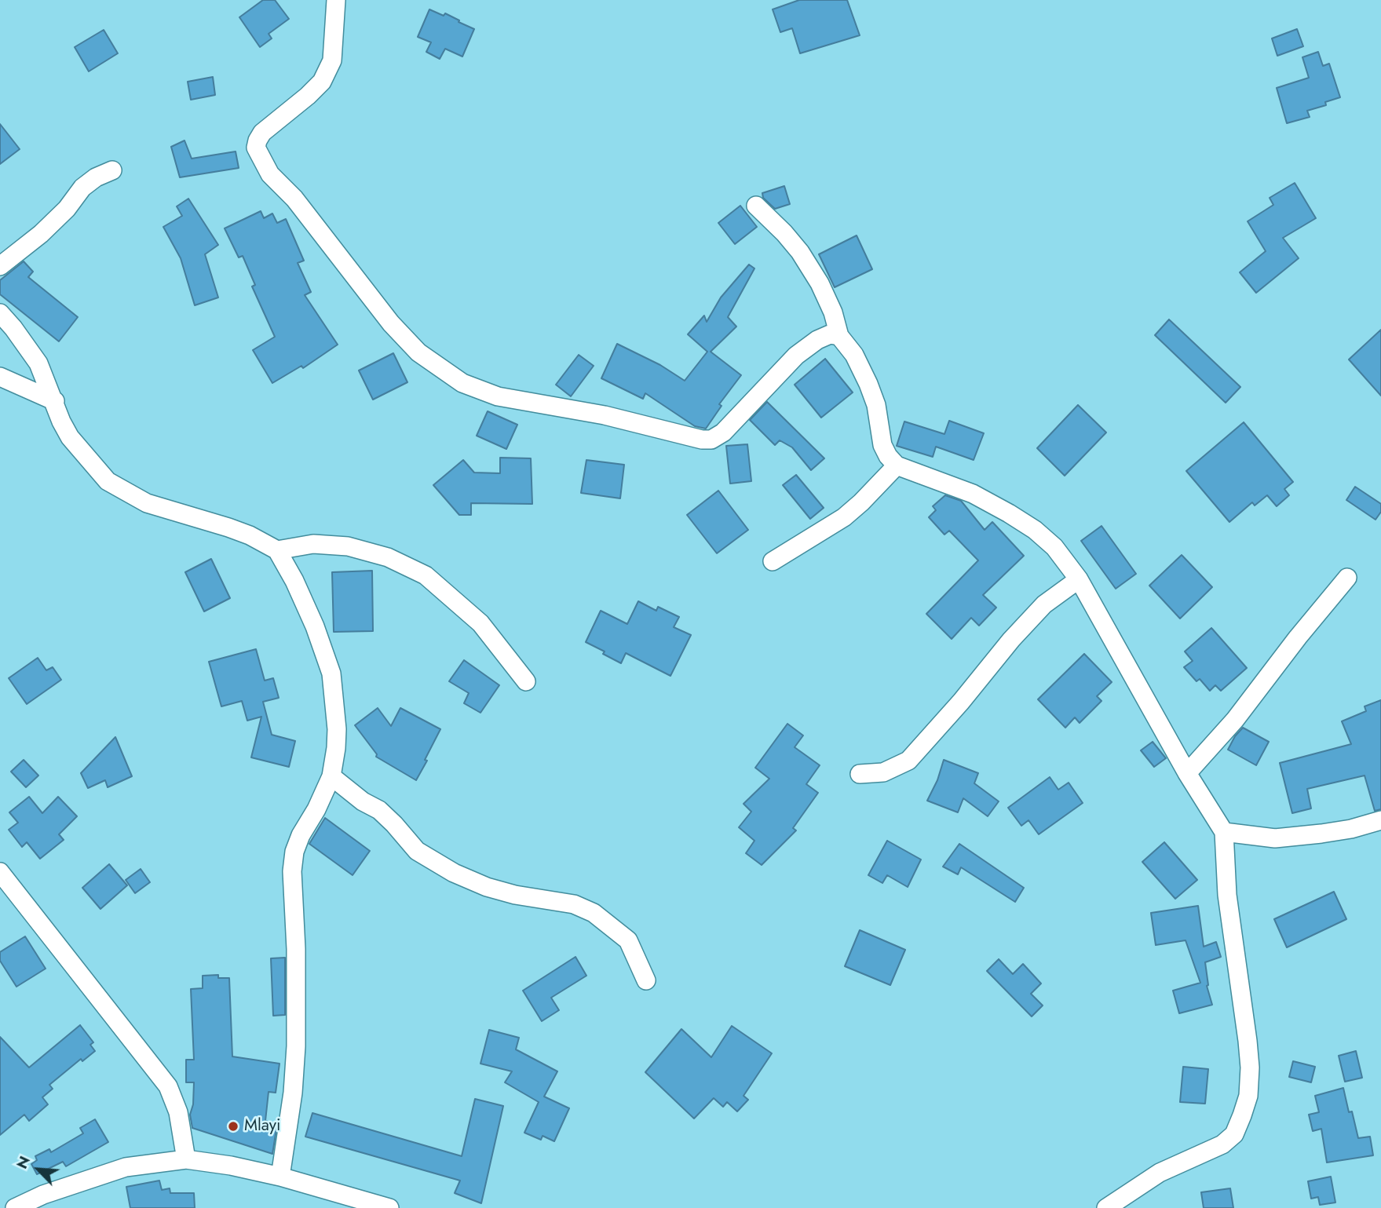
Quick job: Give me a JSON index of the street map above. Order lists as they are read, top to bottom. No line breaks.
{"places":["Mlayi"],"north":"top left"}
